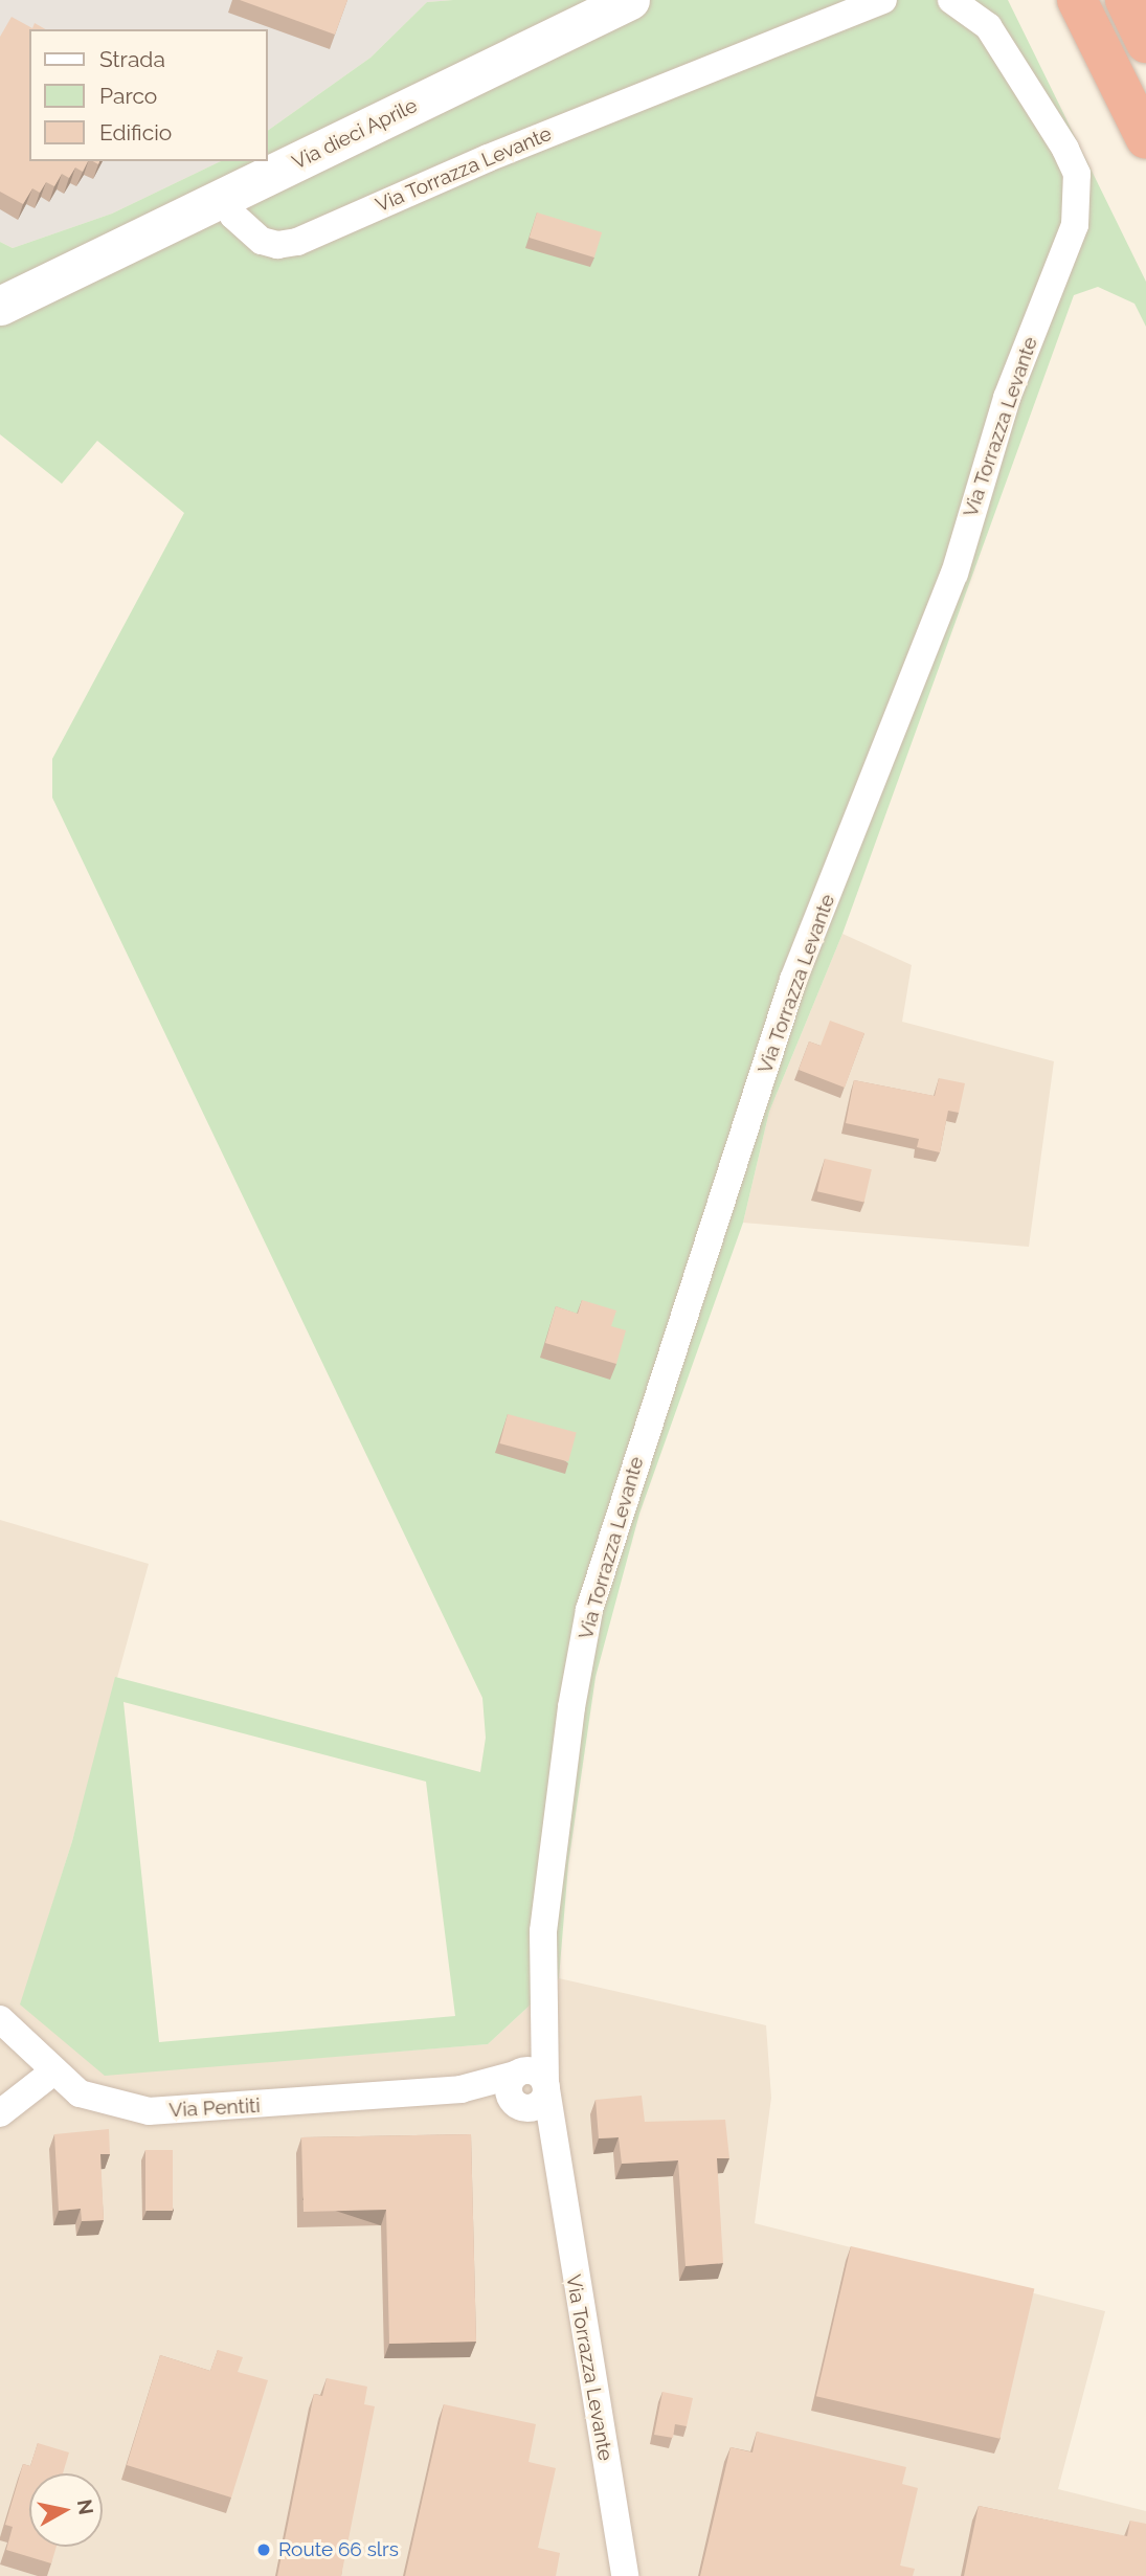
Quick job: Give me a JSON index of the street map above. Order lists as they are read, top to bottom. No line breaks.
{"streets":{"main road":["Via dieci Aprile"],"street":["Via Torrazza Levante","Via Pentiti"]},"crossings":[["Via dieci Aprile","Via Torrazza Levante"],["Via Torrazza Levante","Via Pentiti"]],"places":["Route 66 slrs"],"legend":["Strada","Parco","Edificio"],"north":"right"}
